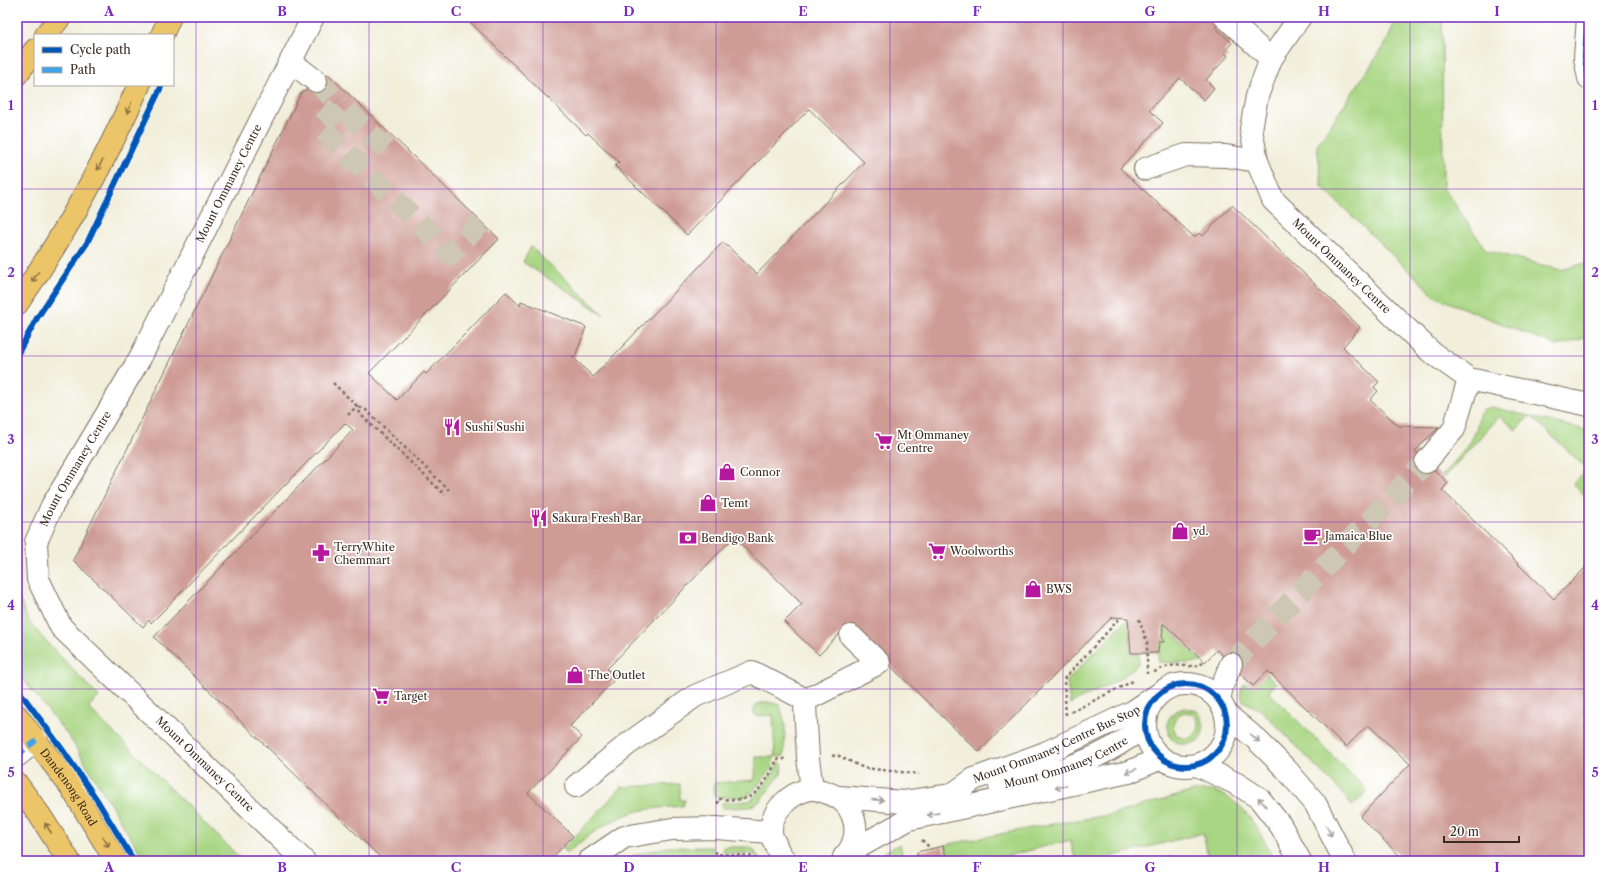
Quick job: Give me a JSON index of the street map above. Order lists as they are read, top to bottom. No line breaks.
{"streets":{"main road":["Dandenong Road"],"street":["Mount Ommaney Centre","Mount Ommaney Centre Bus Stop"]},"crossings":[["Mount Ommaney Centre","Mount Ommaney Centre Bus Stop"]],"places":{"restaurant":["Sushi Sushi","Sakura Fresh Bar"],"supermarket":["Mt Ommaney Centre","Woolworths","Target"],"shop":["Connor","Temt","yd.","BWS","The Outlet"],"cafe":["Jamaica Blue"],"bank":["Bendigo Bank"],"pharmacy":["TerryWhite Chemmart"]},"legend":["Cycle path","Path"],"scale_bar":"20 m","grid":{"columns":["A","B","C","D","E","F","G","H","I"],"rows":["1","2","3","4","5"]}}
